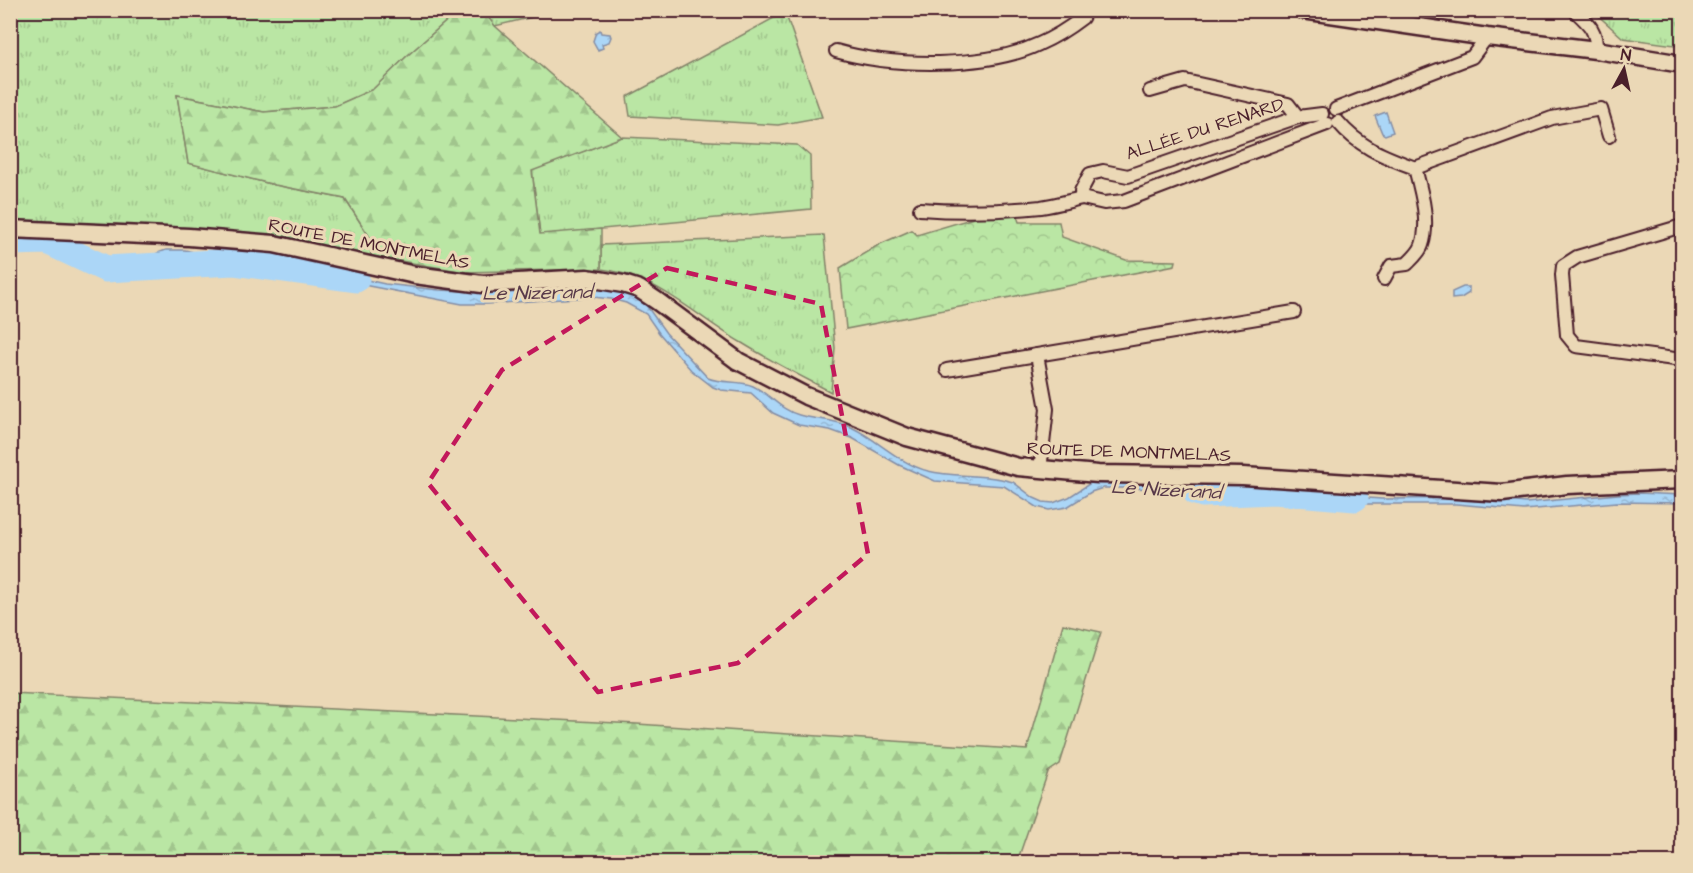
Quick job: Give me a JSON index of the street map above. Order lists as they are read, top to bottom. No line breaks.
{"streets":{"street":["ALLÉE DU RENARD","ROUTE DE MONTMELAS"]},"water":["Le Nizerand"],"north":"top"}
